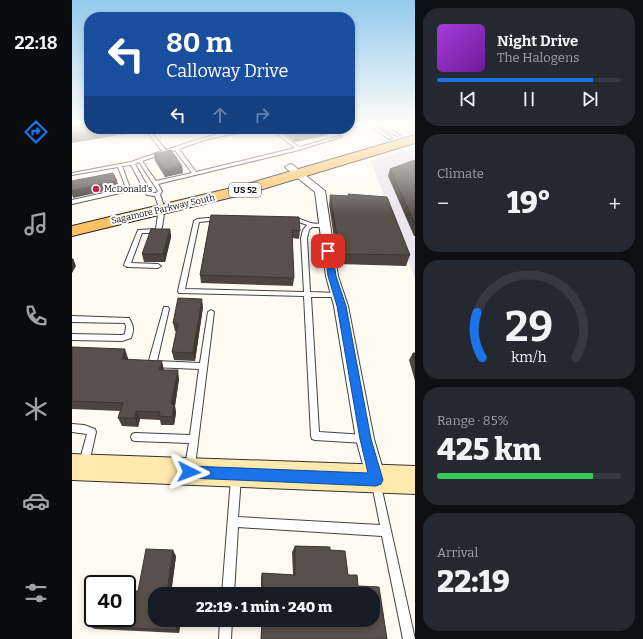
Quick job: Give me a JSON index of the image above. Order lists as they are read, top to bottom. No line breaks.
{"streets":{"main road":["US 52","Sagamore Parkway South"]},"places":["McDonald's"],"page":{"tabs":"22:18","turn":["80 m","Calloway Drive"],"song":["Night Drive","The Halogens"],"tile":["Climate",["Range · 85%","425 km"],["Arrival","22:19"]],"heat":["−","19°","+"],"limit":"40","trip":"22:19 · 1 min · 240 m","gauge":["29","km/h"]}}
